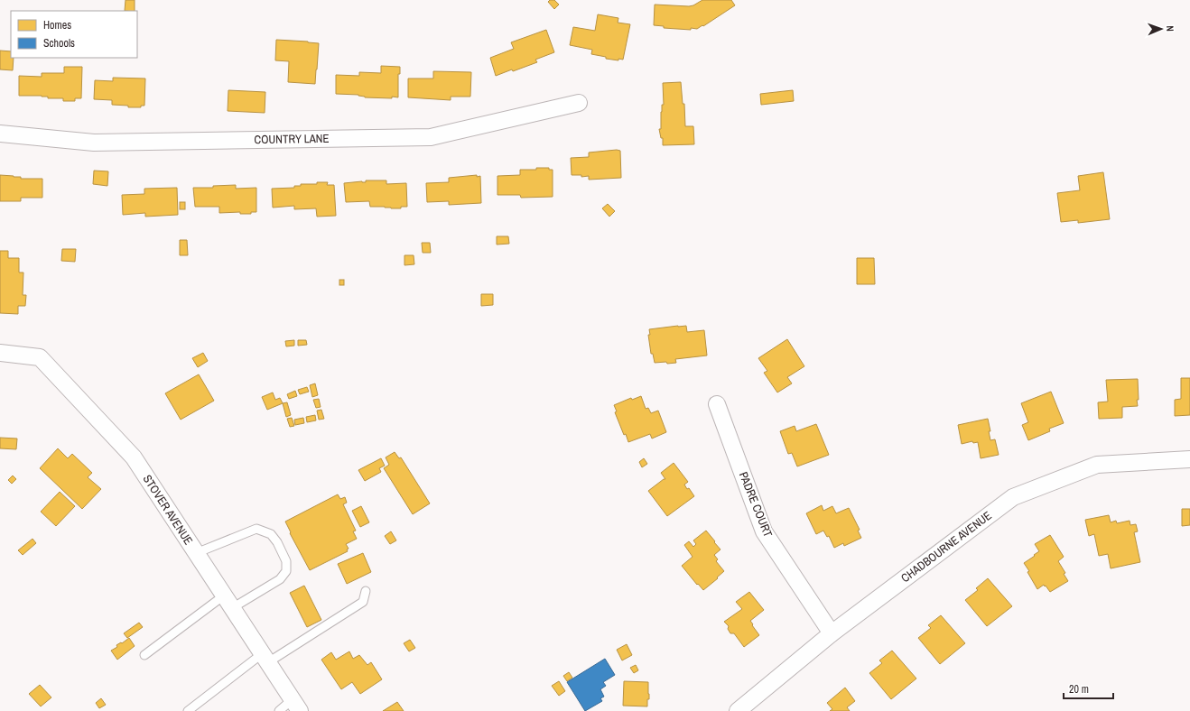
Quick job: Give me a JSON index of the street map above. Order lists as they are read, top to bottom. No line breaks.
{"streets":{"street":["COUNTRY LANE","PADRE COURT","STOVER AVENUE","CHADBOURNE AVENUE"]},"crossings":[["PADRE COURT","CHADBOURNE AVENUE"]],"legend":["Homes","Schools"],"scale_bar":"20 m","north":"right"}
